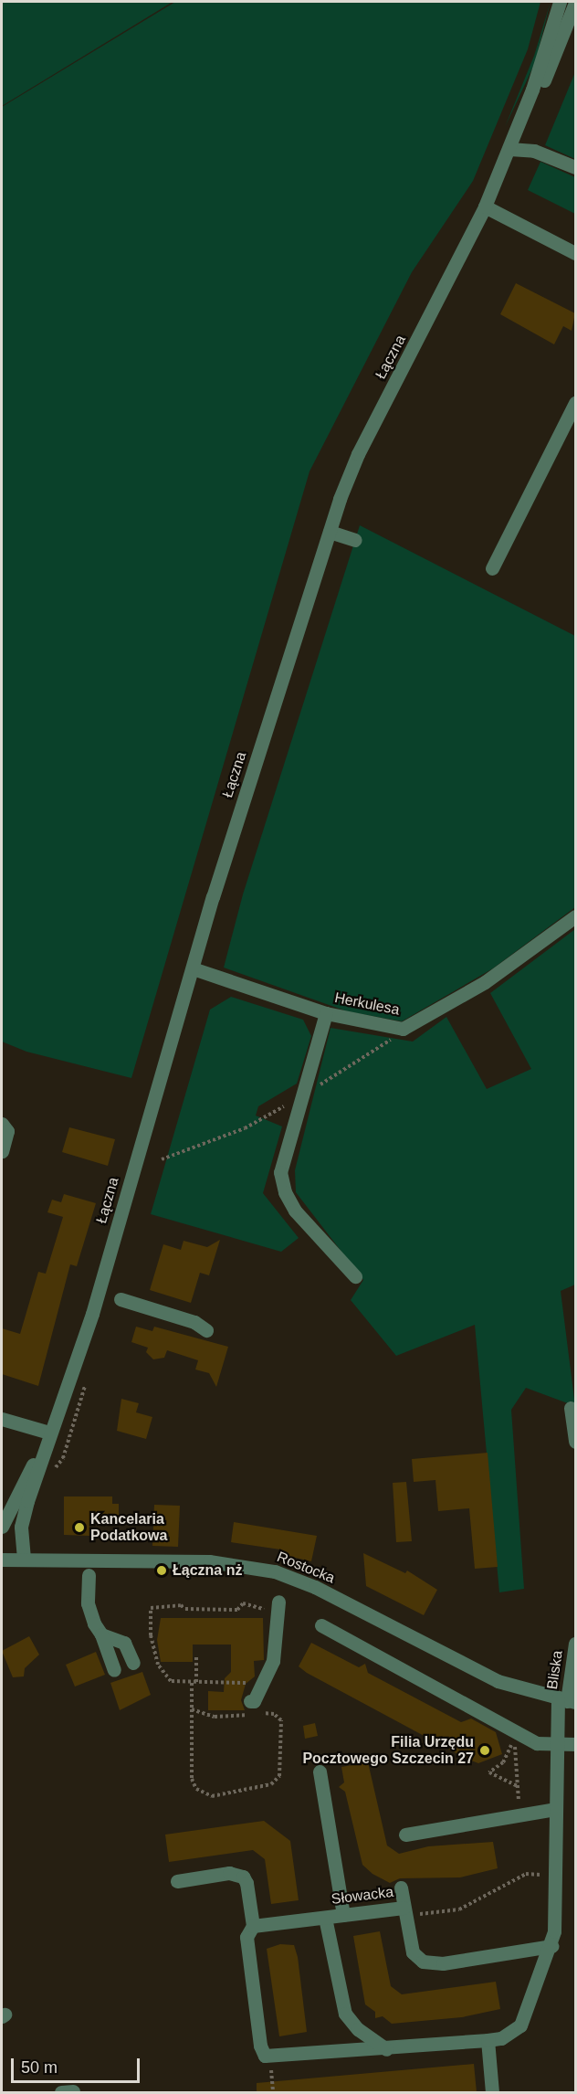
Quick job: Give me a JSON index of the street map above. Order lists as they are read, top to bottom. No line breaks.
{"streets":{"street":["Łączna","Herkulesa","Rostocka","Bliska","Słowacka"]},"crossings":[["Łączna","Herkulesa"],["Łączna","Rostocka"],["Rostocka","Bliska"]],"places":["Kancelaria Podatkowa","Łączna nż","Filia Urzędu Pocztowego Szczecin 27"],"scale_bar":"50 m"}
